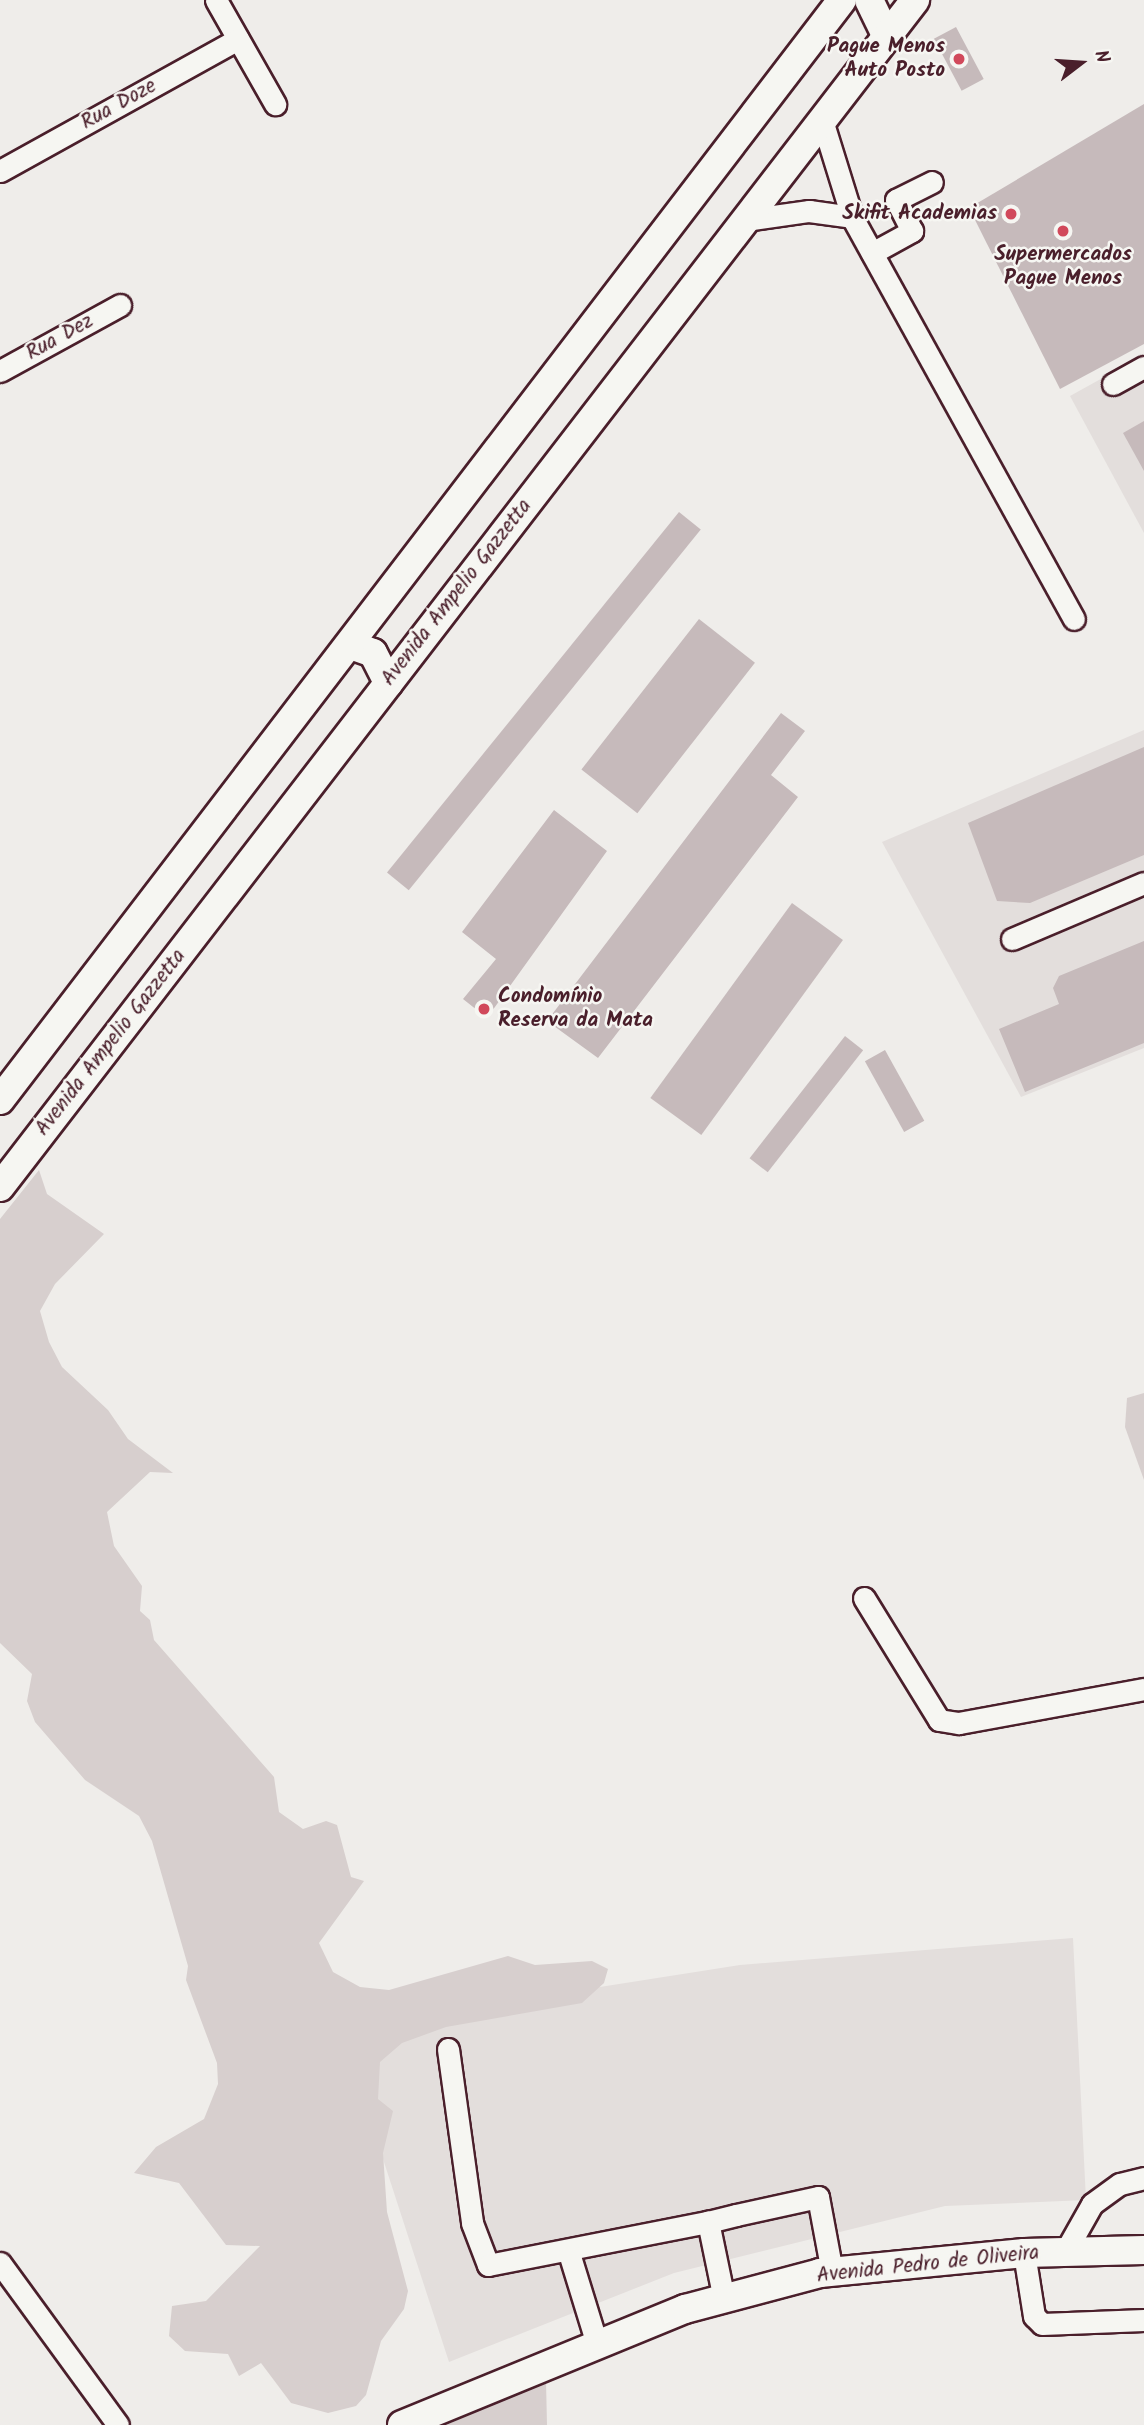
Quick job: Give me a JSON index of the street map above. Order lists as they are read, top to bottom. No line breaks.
{"streets":{"main road":["Avenida Ampelio Gazzetta","Avenida Pedro de Oliveira"],"street":["Rua Doze","Rua Dez"]},"places":["Pague Menos Auto Posto","Skifit Academias","Supermercados Pague Menos","Condomínio Reserva da Mata"],"north":"right"}
